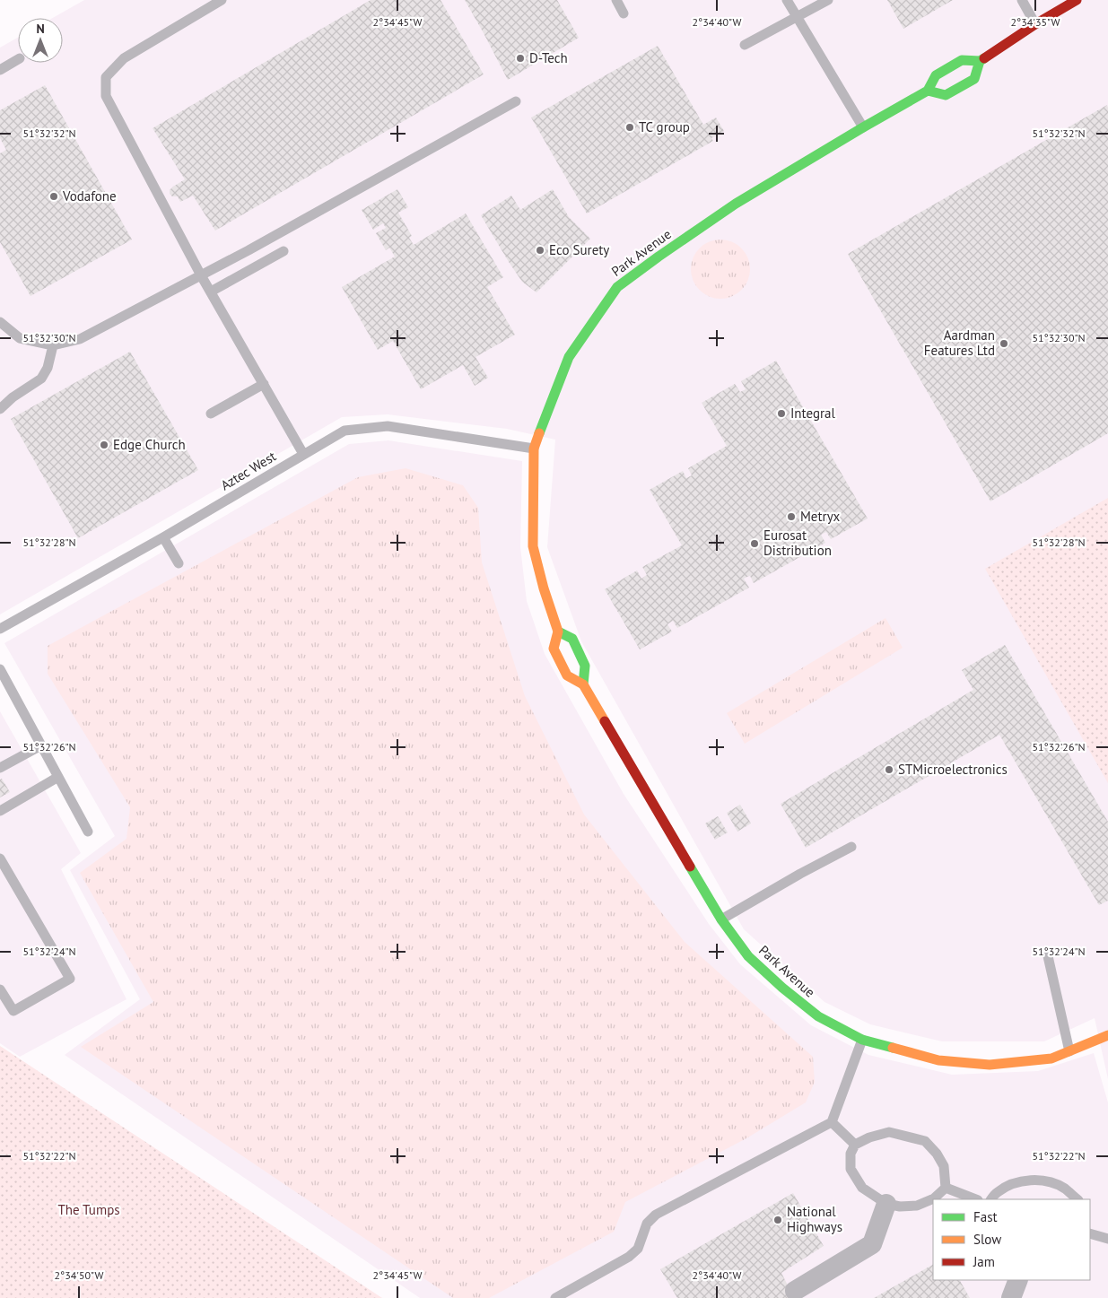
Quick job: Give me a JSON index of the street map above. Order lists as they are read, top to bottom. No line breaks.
{"streets":{"street":["Park Avenue"],"lane":["Aztec West"]},"crossings":[["Park Avenue","Aztec West"]],"parks":["The Tumps"],"places":["D-Tech","TC group","Vodafone","Eco Surety","Aardman Features Ltd","Integral","Edge Church","Metryx","Eurosat Distribution","STMicroelectronics","National Highways"],"legend":["Fast","Slow","Jam"],"north":"top","coordinates":["2°34'45\"W","2°34'40\"W","2°34'35\"W","51°32'32\"N","51°32'30\"N","51°32'28\"N","51°32'26\"N","51°32'24\"N","51°32'22\"N","2°34'50\"W"]}
